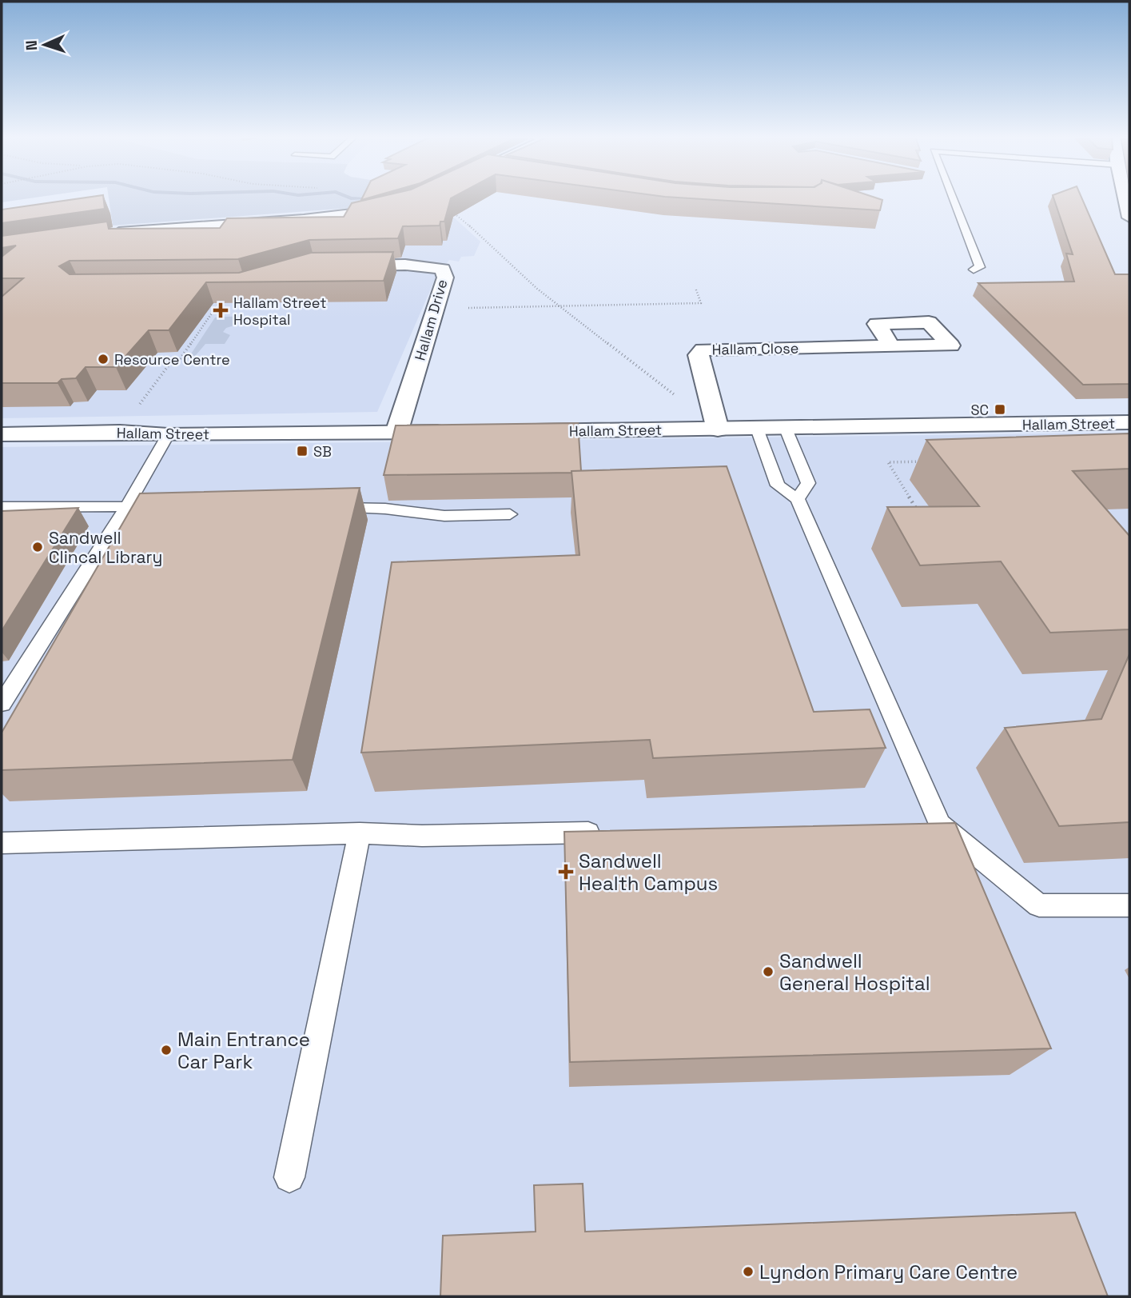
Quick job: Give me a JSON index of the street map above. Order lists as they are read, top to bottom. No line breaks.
{"streets":{"street":["Hallam Drive","Hallam Close","Hallam Street"]},"crossings":[["Hallam Drive","Hallam Street"],["Hallam Close","Hallam Street"]],"places":{"health":["Hallam Street Hospital","Sandwell Health Campus"],"other":["Resource Centre","Sandwell Clincal Library","Sandwell General Hospital","Main Entrance Car Park","Lyndon Primary Care Centre"],"transit":["SC","SB"]},"north":"left"}
